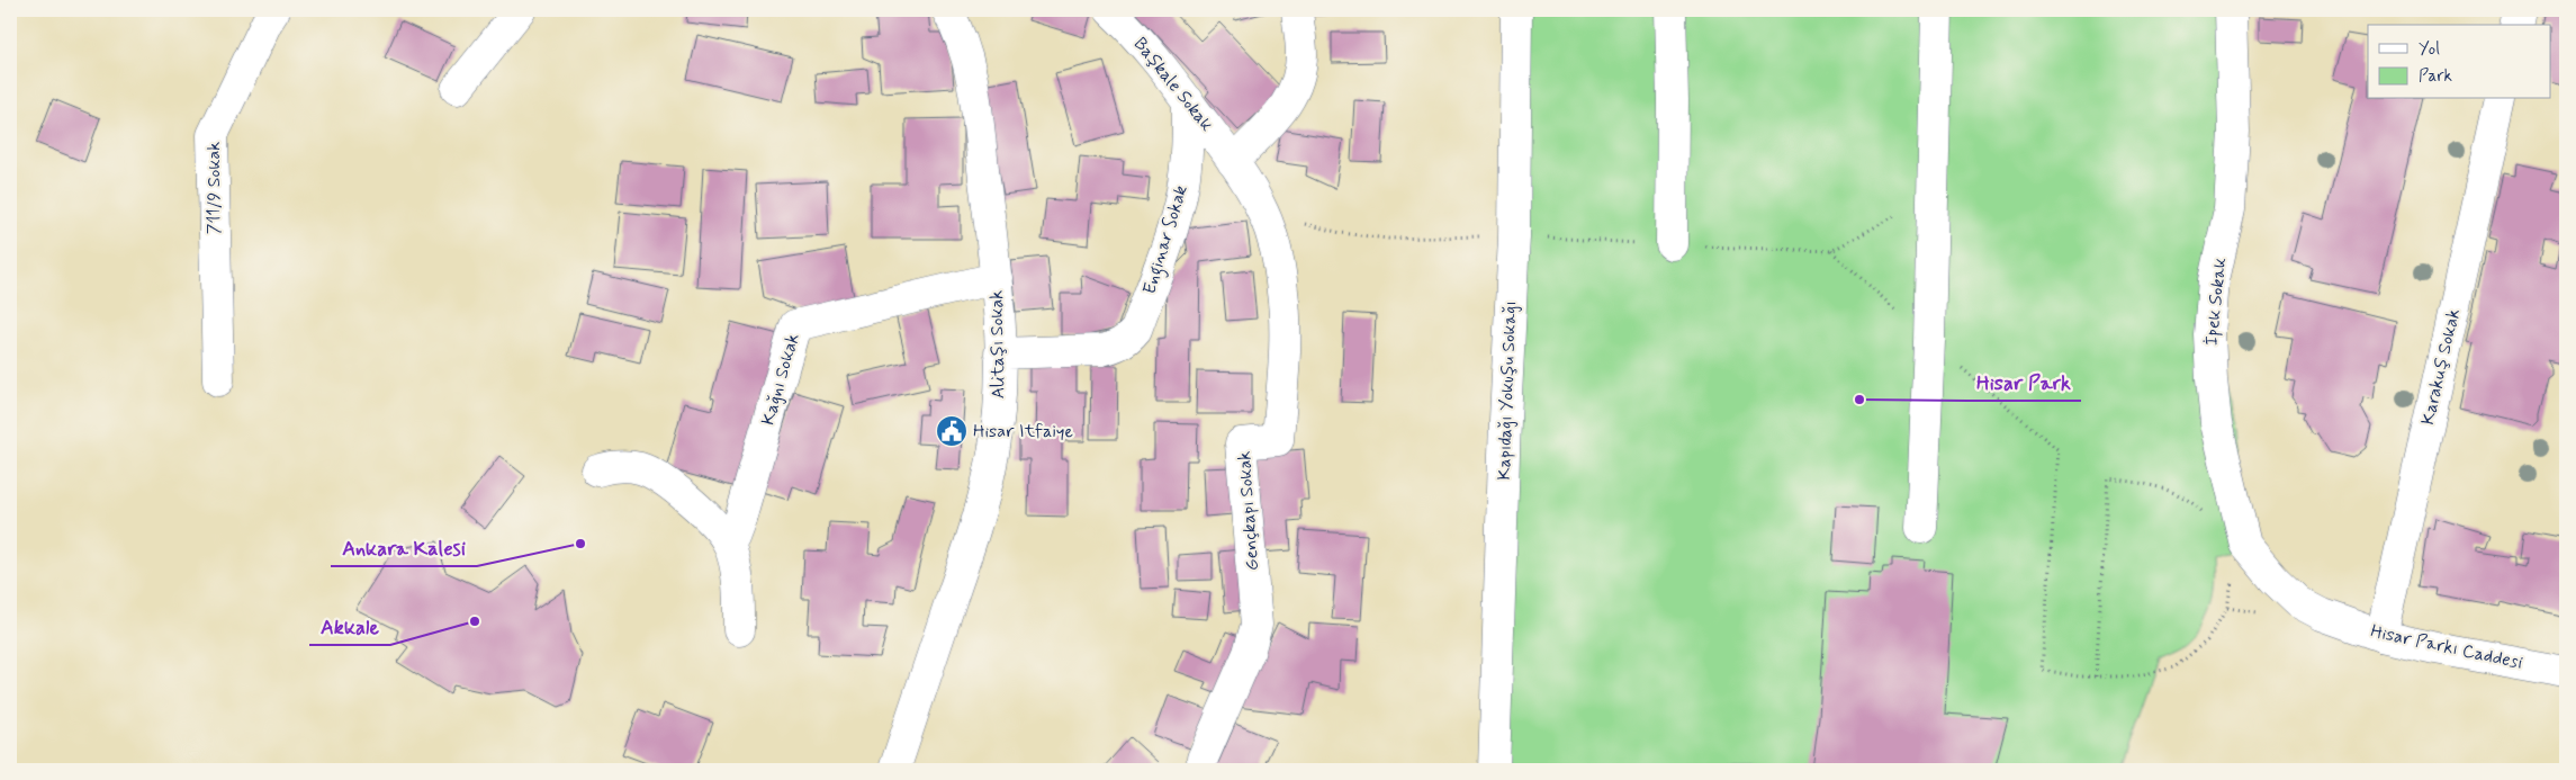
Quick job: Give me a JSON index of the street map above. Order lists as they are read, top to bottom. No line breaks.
{"streets":{"street":["Başkale Sokak","711/9 Sokak","Enginar Sokak","İpek Sokak","Alitaşı Sokak","Karakuş Sokak","Kağnı Sokak","Kapıdağı Yokuşu Sokağı","Gençkapı Sokak","Hisar Parkı Caddesi"]},"crossings":[["Başkale Sokak","Enginar Sokak"],["Başkale Sokak","Gençkapı Sokak"],["Enginar Sokak","Alitaşı Sokak"],["İpek Sokak","Hisar Parkı Caddesi"],["Alitaşı Sokak","Kağnı Sokak"],["Karakuş Sokak","Hisar Parkı Caddesi"]],"places":{"other":["Hisar Park","Ankara Kalesi","Akkale"],"public building":["Hisar Itfaiye"]},"legend":["Yol","Park"]}
